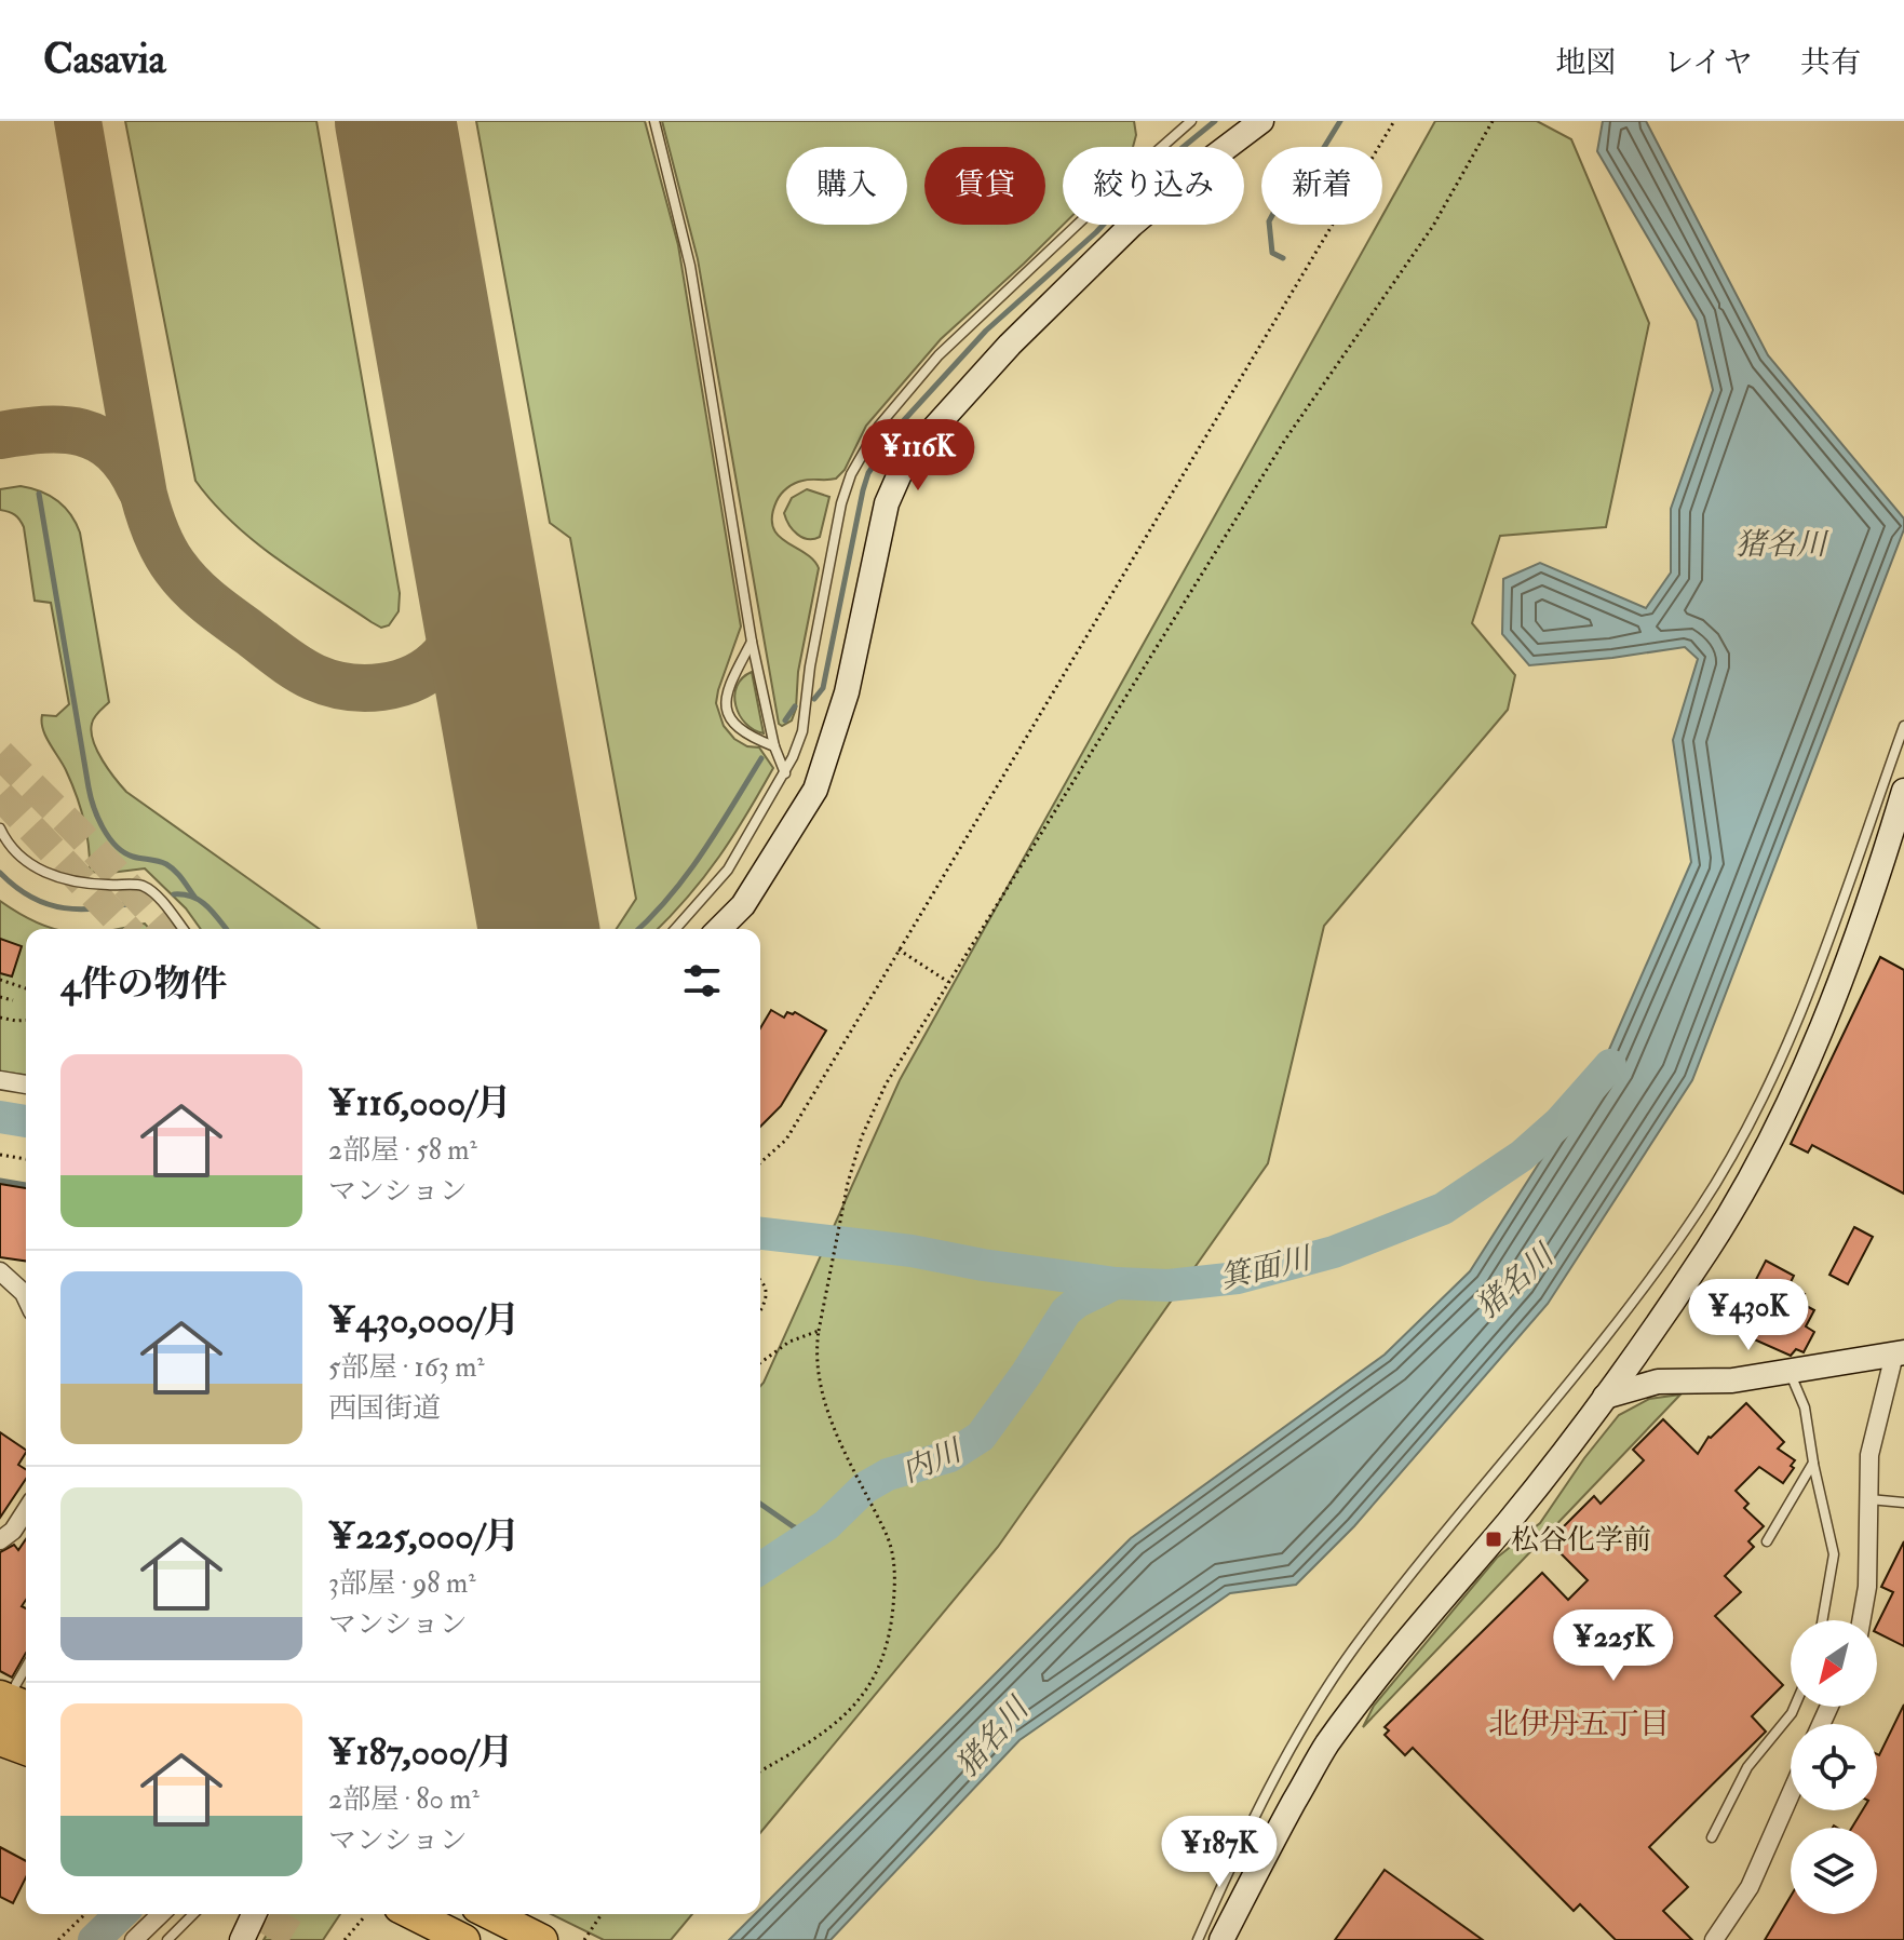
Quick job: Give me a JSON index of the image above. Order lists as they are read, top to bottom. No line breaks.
{"districts":["北伊丹五丁目"],"water":["猪名川","箕面川","内川"],"places":{"transit":["松谷化学前"]},"north":"bottom left","page":{"header":"Casavia","nav":["地図","レイヤ","共有"],"chip":["購入","賃貸","絞り込み","新着"],"price":["¥116K","¥430K","¥225K","¥187K"],"heading":"4件の物件","list":[{"name":"¥116,000/月","note":"2部屋 · 58 m² · マンション"},{"name":"¥430,000/月","note":"5部屋 · 163 m² · 西国街道"},{"name":"¥225,000/月","note":"3部屋 · 98 m² · マンション"},{"name":"¥187,000/月","note":"2部屋 · 80 m² · マンション"}]}}
